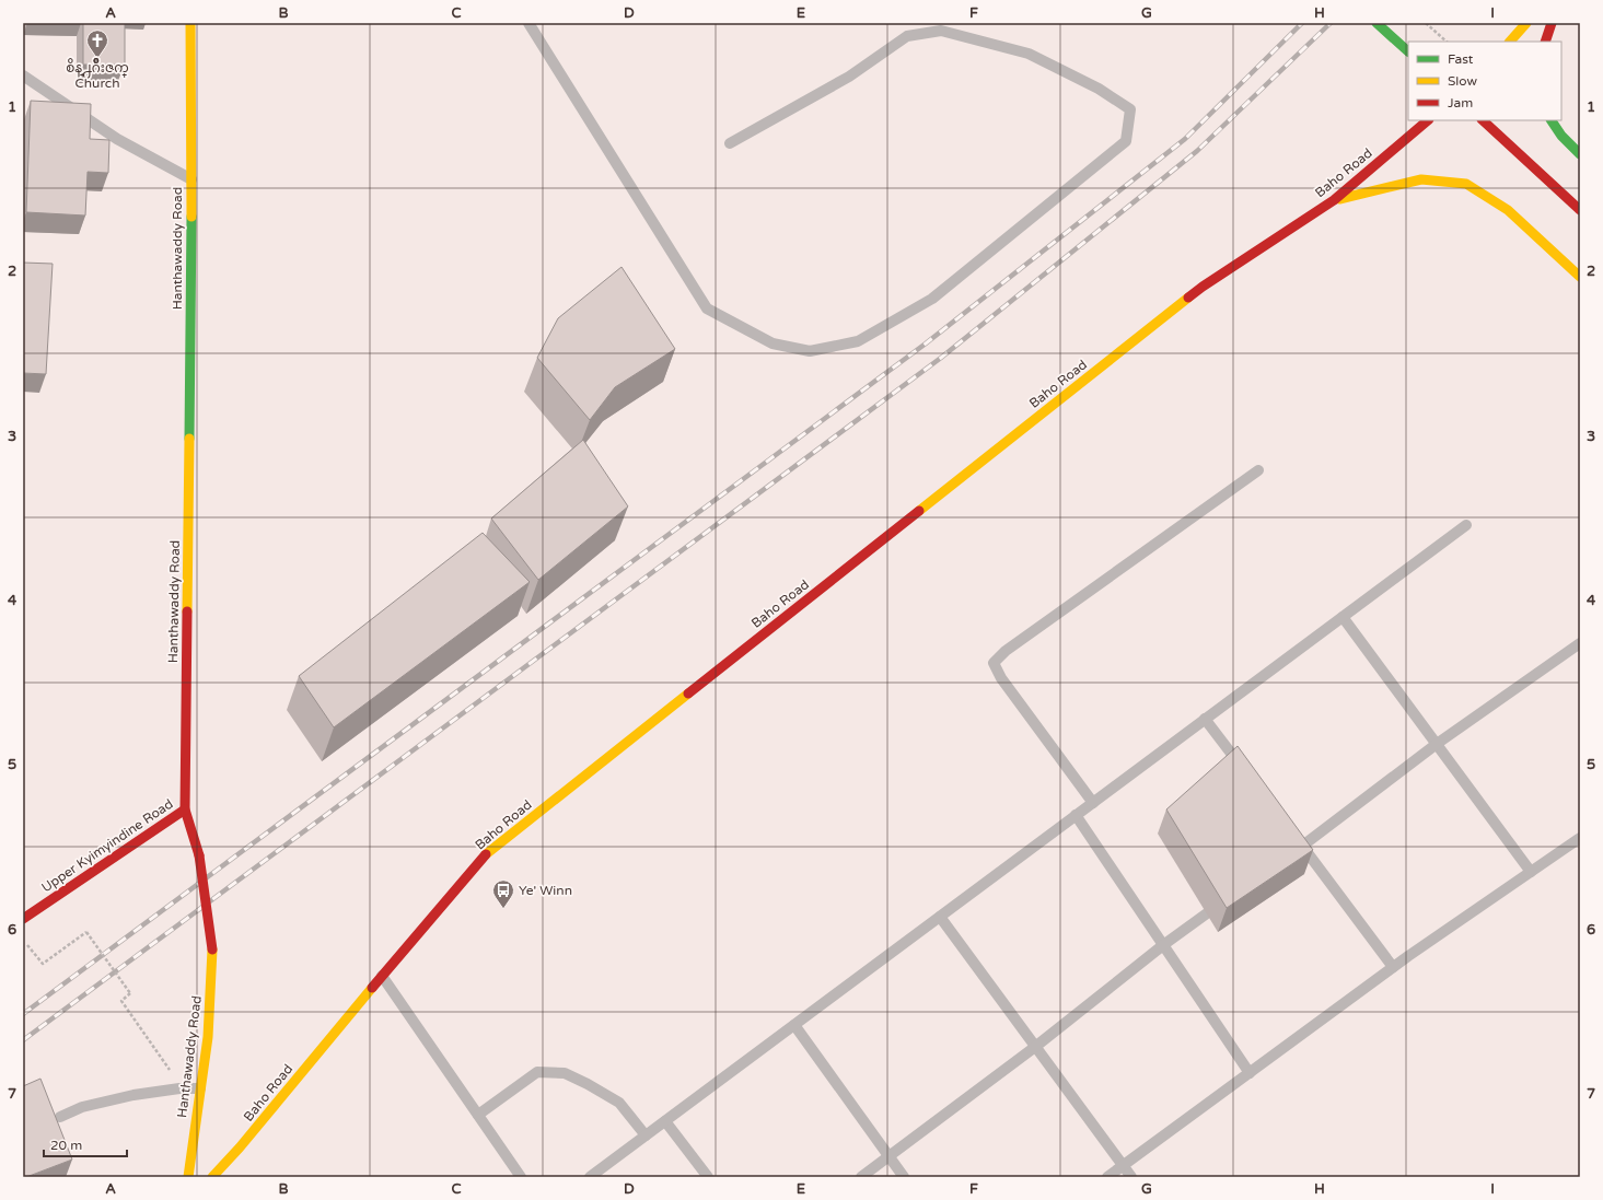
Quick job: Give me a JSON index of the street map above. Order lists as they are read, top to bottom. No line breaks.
{"streets":{"main road":["Baho Road","Hanthawaddy Road","Upper Kyimyindine Road"]},"crossings":[["Hanthawaddy Road","Upper Kyimyindine Road"]],"places":{"church":["စိန္႕ဂ်ိဳးဇက္ Church"],"bus stop":["Ye' Winn"]},"legend":["Fast","Slow","Jam"],"scale_bar":"20 m","grid":{"columns":["A","B","C","D","E","F","G","H","I"],"rows":["1","2","3","4","5","6","7"]}}
